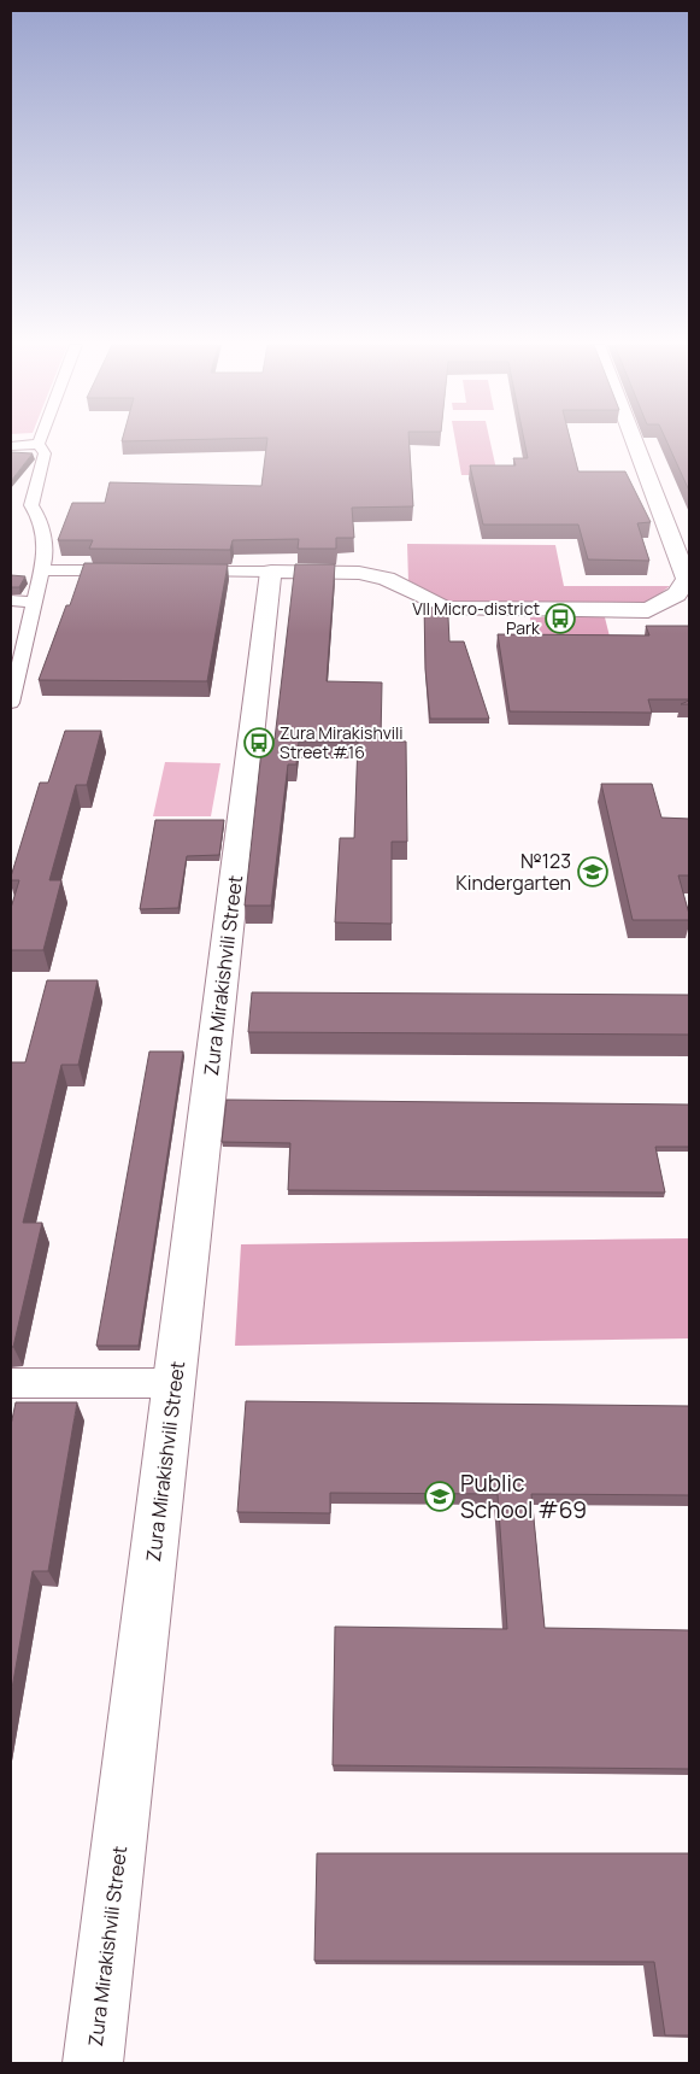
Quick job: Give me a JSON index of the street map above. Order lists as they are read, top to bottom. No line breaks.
{"streets":{"street":["Zura Mirakishvili Street"]},"places":{"bus stop":["VII Micro-district Park","Zura Mirakishvili Street #16"],"school or university":["№123 Kindergarten","Public School #69"]}}
